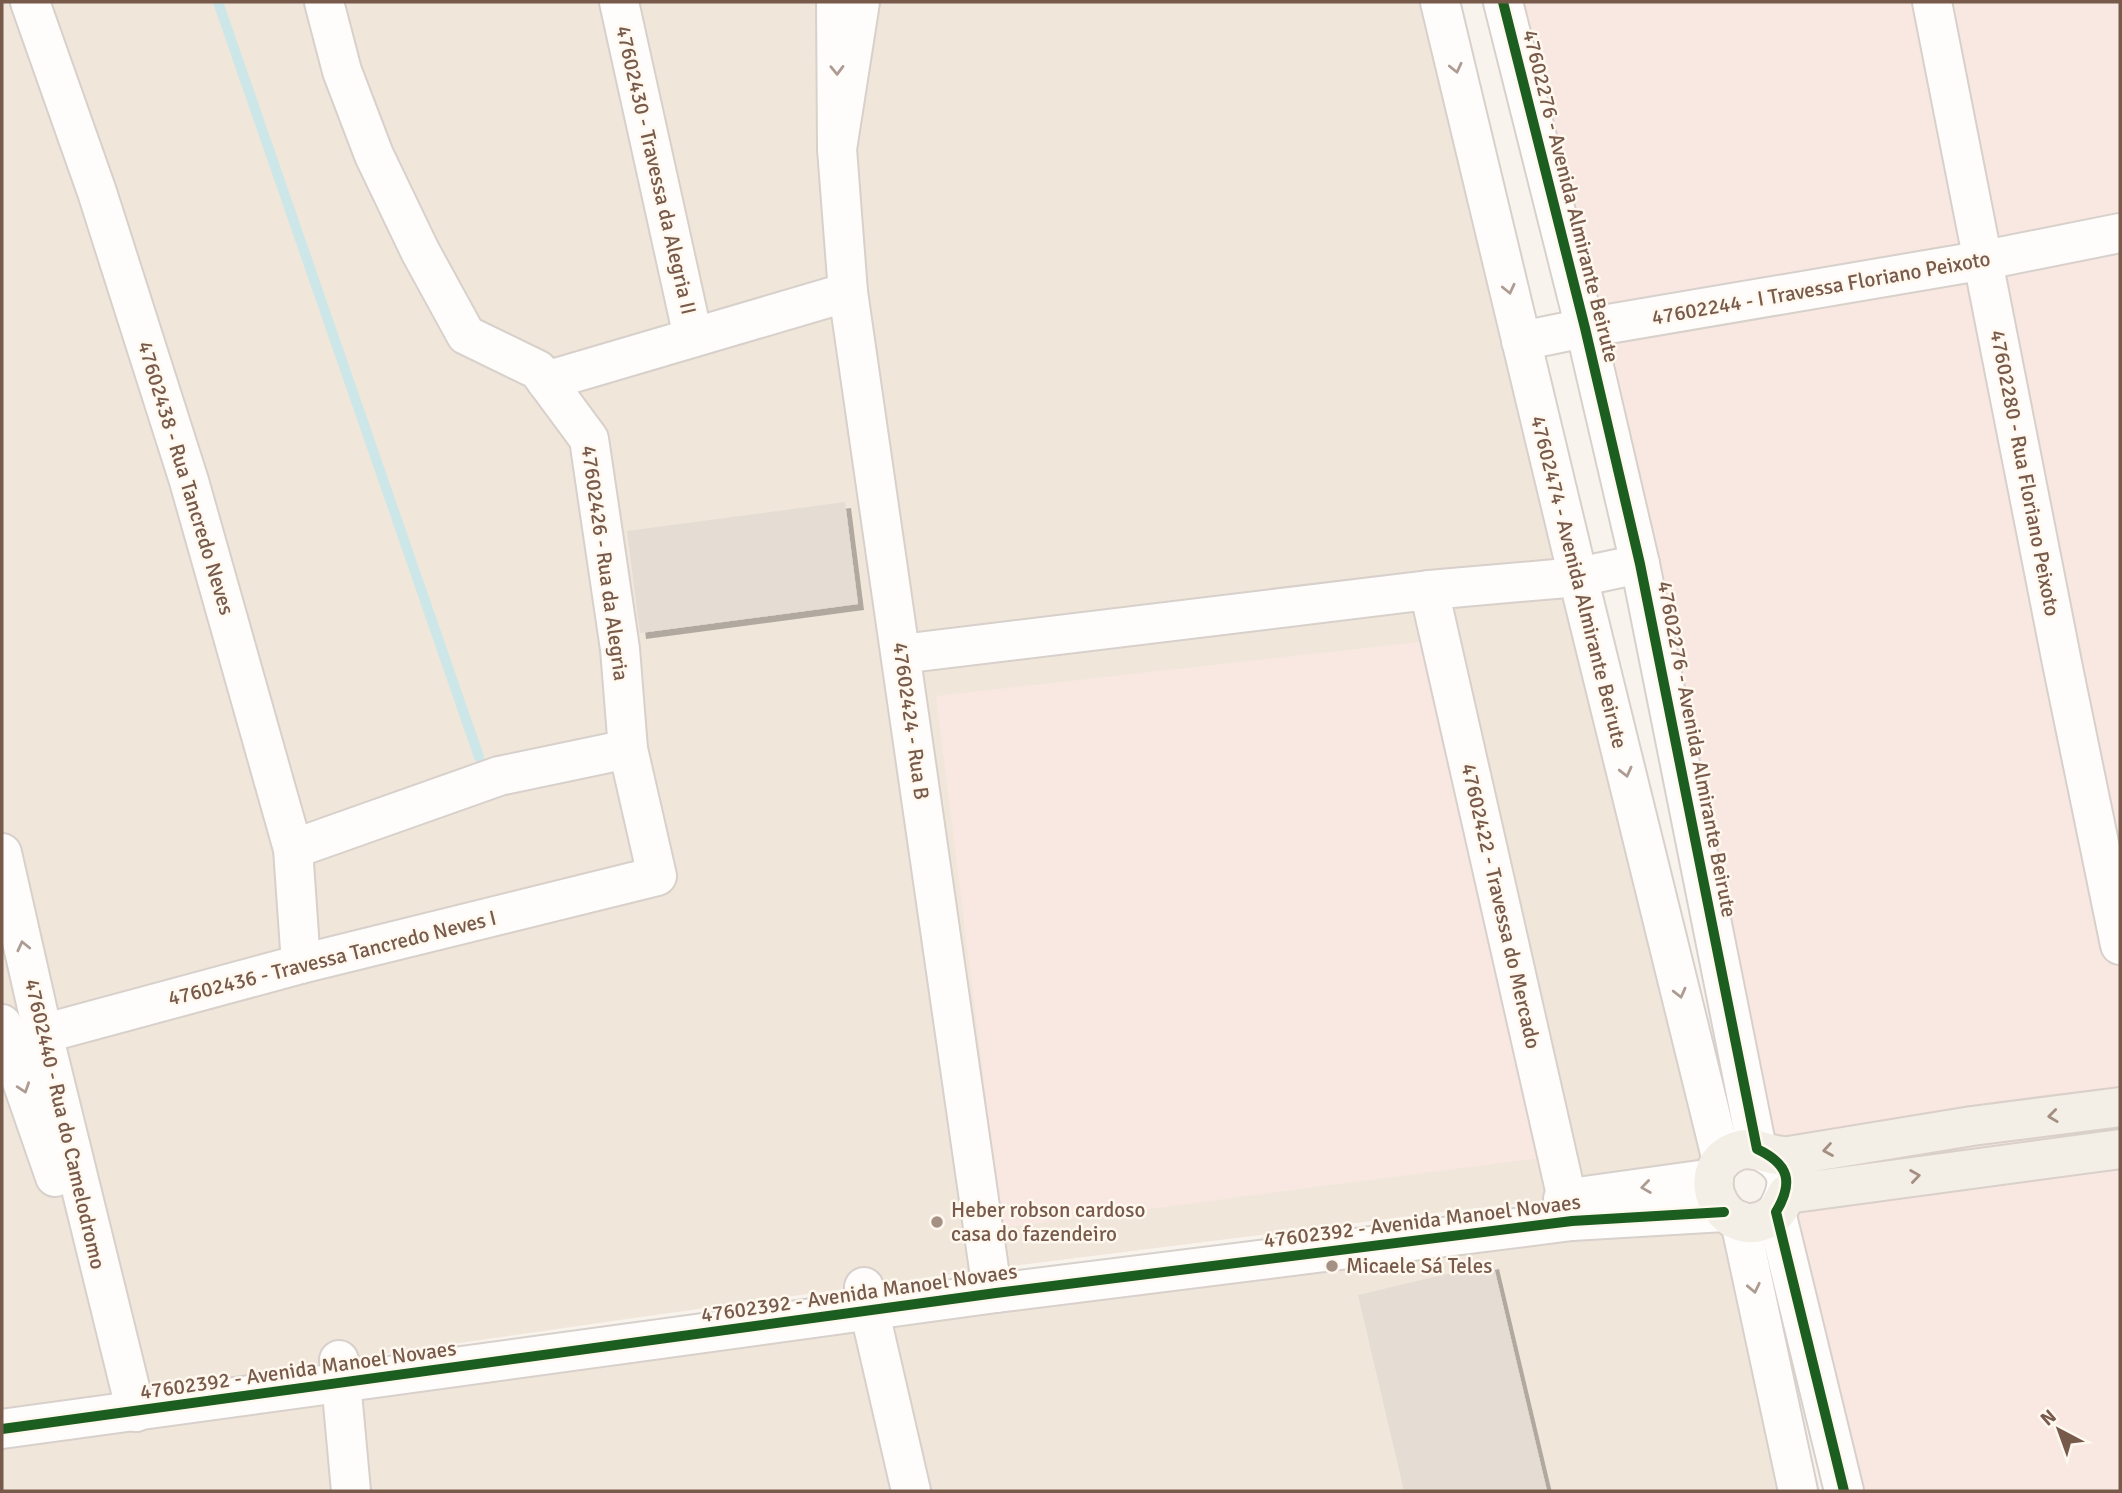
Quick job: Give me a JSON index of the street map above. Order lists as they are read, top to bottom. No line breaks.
{"streets":{"street":["47602430 - Travessa da Alegria II","47602276 - Avenida Almirante Beirute","47602244 - I Travessa Floriano Peixoto","47602280 - Rua Floriano Peixoto","47602438 - Rua Tancredo Neves","47602426 - Rua da Alegria","47602474 - Avenida Almirante Beirute","47602424 - Rua B","47602422 - Travessa do Mercado","47602436 - Travessa Tancredo Neves I","47602440 - Rua do Camelodromo","47602392 - Avenida Manoel Novaes"]},"crossings":[["47602276 - Avenida Almirante Beirute","47602244 - I Travessa Floriano Peixoto"],["47602276 - Avenida Almirante Beirute","47602474 - Avenida Almirante Beirute"],["47602244 - I Travessa Floriano Peixoto","47602280 - Rua Floriano Peixoto"],["47602244 - I Travessa Floriano Peixoto","47602474 - Avenida Almirante Beirute"],["47602438 - Rua Tancredo Neves","47602436 - Travessa Tancredo Neves I"],["47602426 - Rua da Alegria","47602436 - Travessa Tancredo Neves I"],["47602436 - Travessa Tancredo Neves I","47602440 - Rua do Camelodromo"],["47602440 - Rua do Camelodromo","47602392 - Avenida Manoel Novaes"]],"one_way":["47602474 - Avenida Almirante Beirute"],"places":["Heber robson cardoso casa do fazendeiro","Micaele Sá Teles"],"north":"top left"}
